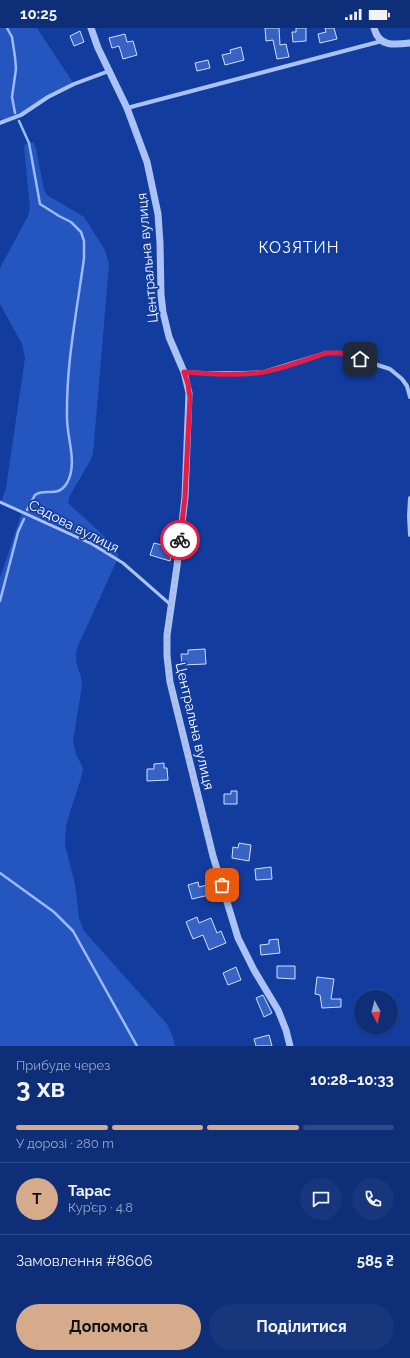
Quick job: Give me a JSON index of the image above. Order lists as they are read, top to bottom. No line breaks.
{"streets":{"street":["Центральна вулиця"],"lane":["Садова вулиця"]},"crossings":[["Центральна вулиця","Садова вулиця"]],"districts":["КОЗЯТИН"],"north":"bottom","page":{"status":"10:25","heading":["3 хв","Прибуде через","10:28–10:33"],"panel":["Тарас","Кур’єр · 4.8","Замовлення #8606","585 ₴"],"bar":"У дорозі · 280 m","round":"Т","buttons":["Допомога","Поділитися"]}}
